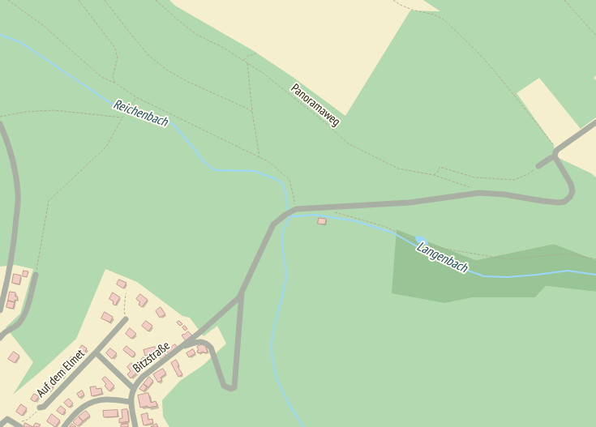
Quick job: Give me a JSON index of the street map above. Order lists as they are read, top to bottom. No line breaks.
{"streets":{"street":["Bitzstraße","Auf dem Elmet"],"path":["Panoramaweg"]},"crossings":[["Bitzstraße","Auf dem Elmet"]],"water":["Reichenbach","Langenbach"]}
